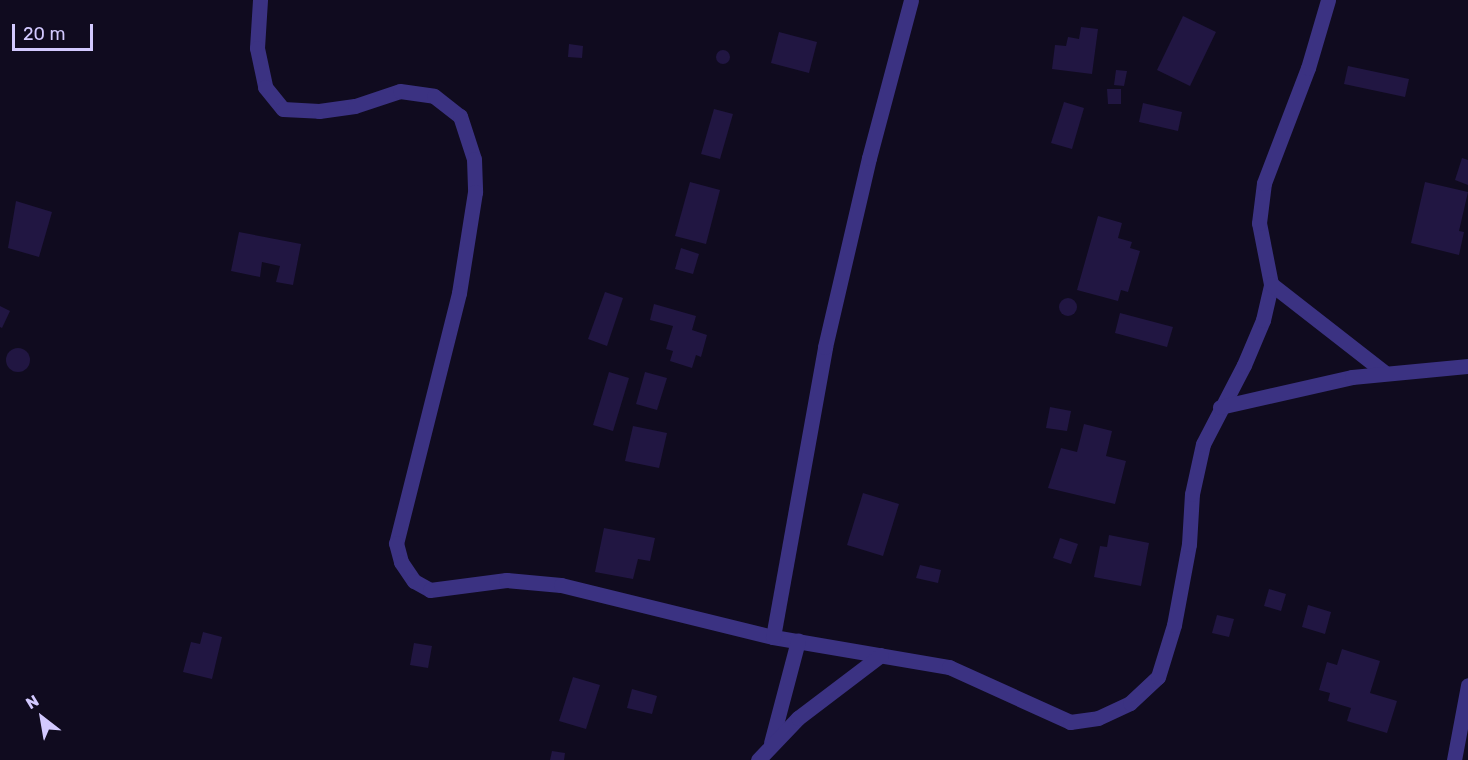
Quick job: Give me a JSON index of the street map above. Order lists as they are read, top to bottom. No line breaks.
{"scale_bar":"20 m","north":"top left"}
